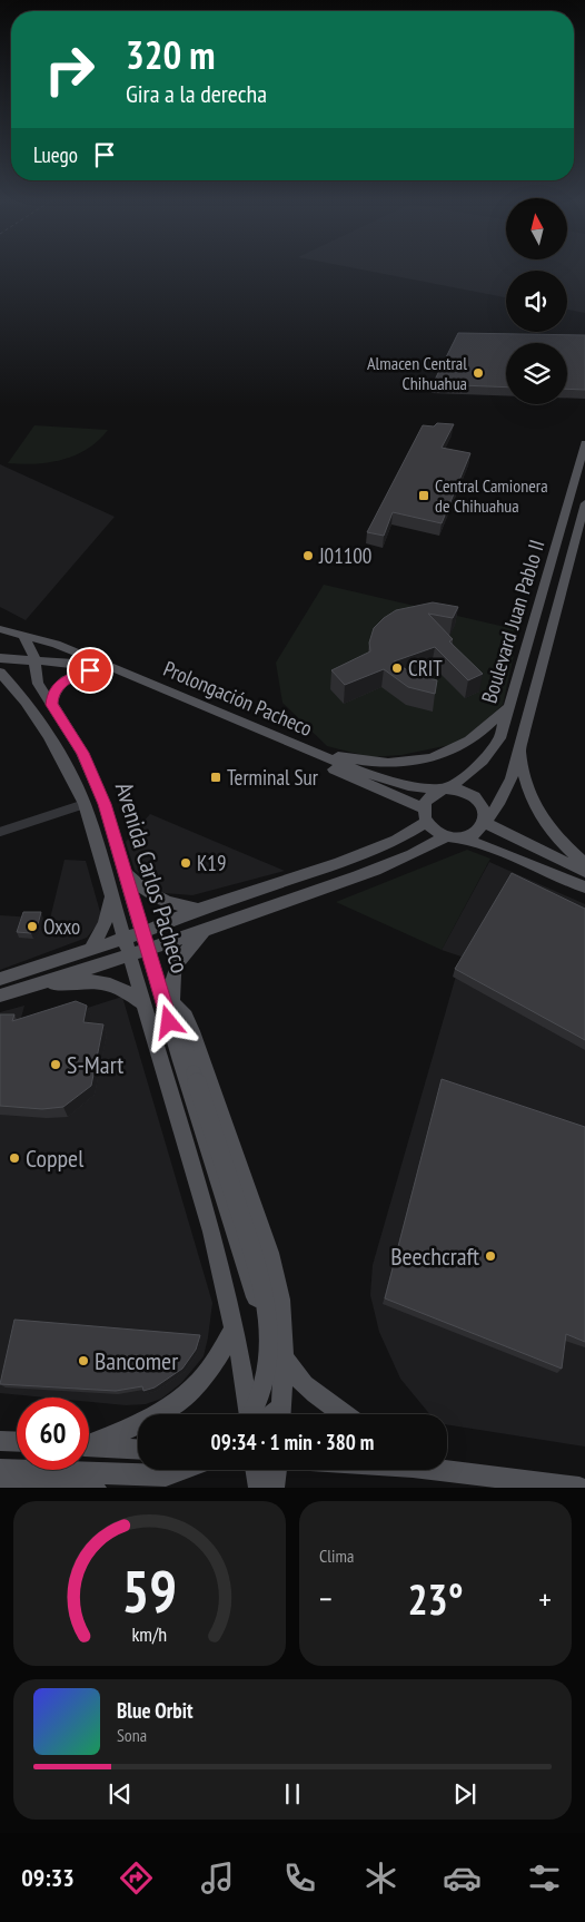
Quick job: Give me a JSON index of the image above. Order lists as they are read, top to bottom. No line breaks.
{"streets":{"main road":["Boulevard Juan Pablo II","Prolongación Pacheco","Avenida Carlos Pacheco"]},"crossings":[["Boulevard Juan Pablo II","Prolongación Pacheco"],["Prolongación Pacheco","Avenida Carlos Pacheco"]],"places":{"other":["Almacen Central Chihuahua","J01100","CRIT","K19","Oxxo","S-Mart","Coppel","Beechcraft","Bancomer"],"transit":["Central Camionera de Chihuahua","Terminal Sur"]},"north":"top","page":{"turn":["320 m","Gira a la derecha"],"then":"Luego","limit":"60","trip":"09:34 · 1 min · 380 m","tile":"Clima","heat":["−","23°","+"],"song":["Blue Orbit","Sona"],"tabs":"09:33","gauge":["59","km/h"]}}
